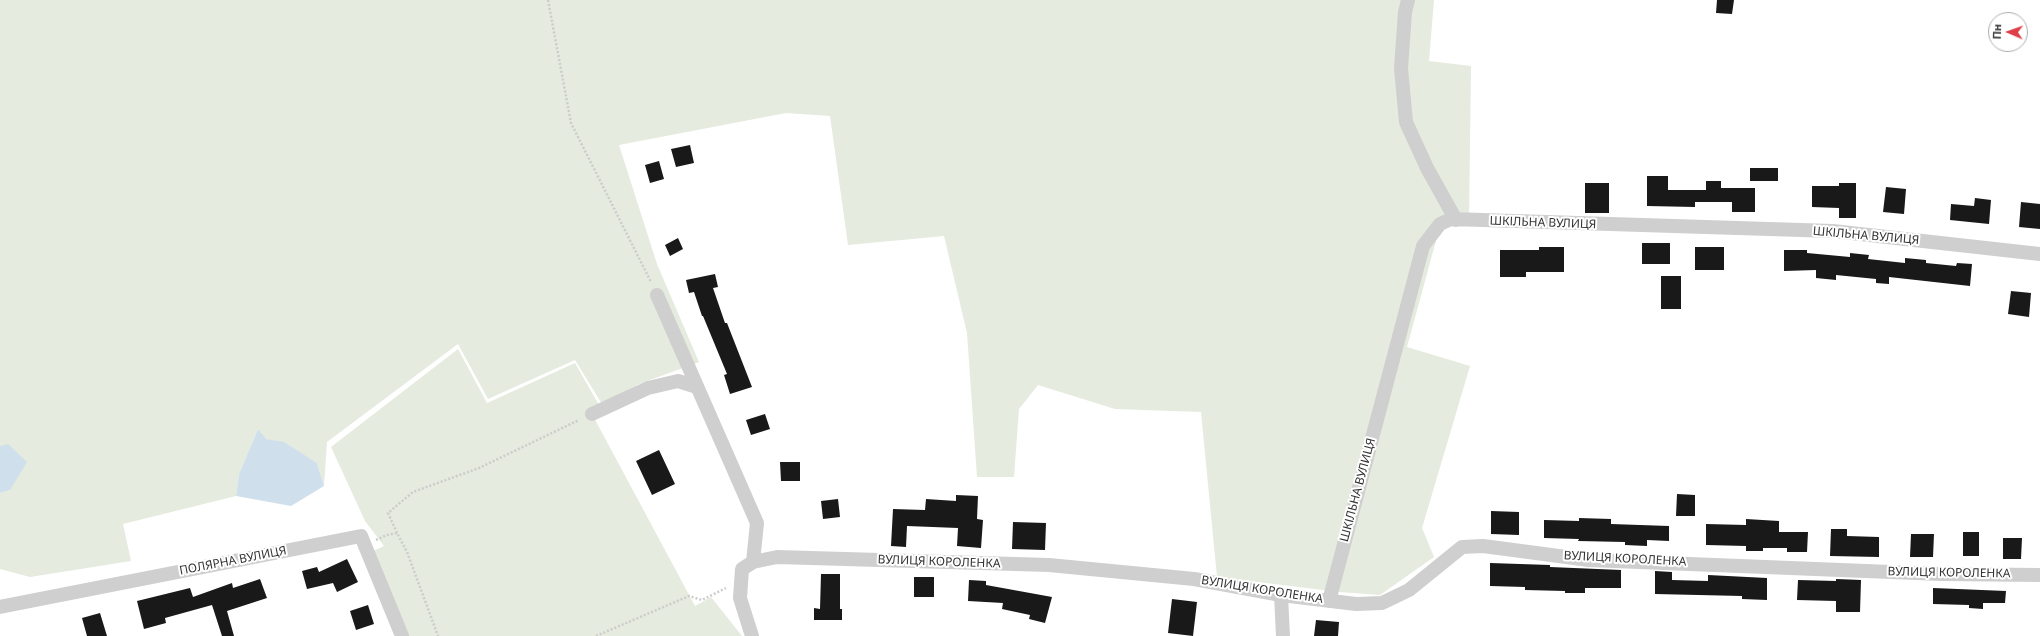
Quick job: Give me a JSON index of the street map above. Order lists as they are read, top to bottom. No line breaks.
{"streets":{"street":["ШКІЛЬНА ВУЛИЦЯ","ВУЛИЦЯ КОРОЛЕНКА","ПОЛЯРНА ВУЛИЦЯ"]},"crossings":[["ШКІЛЬНА ВУЛИЦЯ","ВУЛИЦЯ КОРОЛЕНКА"]],"north":"left"}
